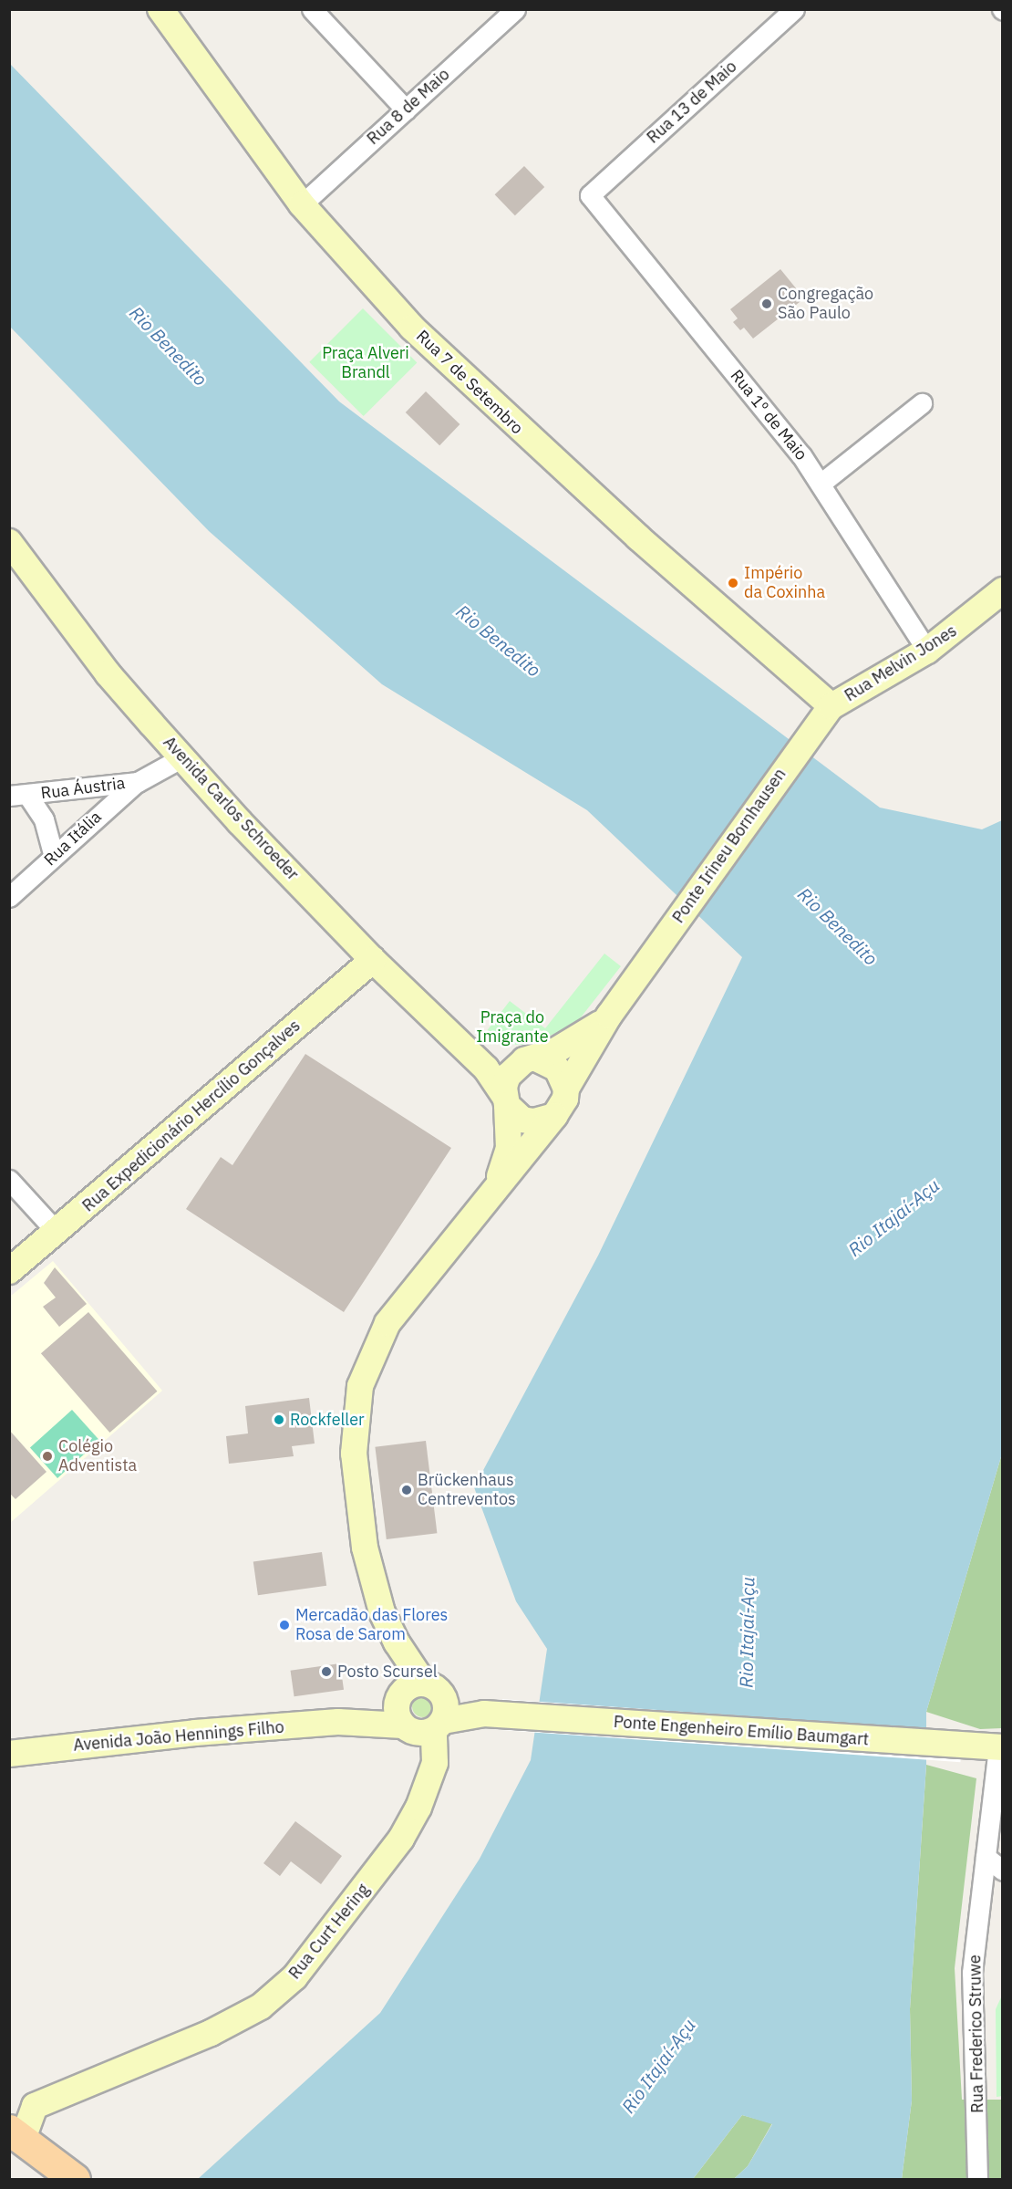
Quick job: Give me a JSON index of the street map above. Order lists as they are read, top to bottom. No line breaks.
{"streets":{"main road":["Rua 7 de Setembro","Rua Melvin Jones","Avenida Carlos Schroeder","Ponte Irineu Bornhausen","Rua Expedicionário Hercílio Gonçalves","Ponte Engenheiro Emílio Baumgart","Avenida João Hennings Filho","Rua Curt Hering"],"street":["Rua 13 de Maio","Rua 8 de Maio","Rua 1º de Maio","Rua Áustria","Rua Itália","Rua Frederico Struwe"]},"crossings":[["Rua 13 de Maio","Rua 1º de Maio"],["Rua 8 de Maio","Rua 7 de Setembro"],["Rua 7 de Setembro","Rua Melvin Jones"],["Rua 1º de Maio","Rua Melvin Jones"],["Rua Melvin Jones","Ponte Irineu Bornhausen"],["Rua Áustria","Avenida Carlos Schroeder"],["Rua Áustria","Rua Itália"],["Avenida Carlos Schroeder","Rua Expedicionário Hercílio Gonçalves"],["Ponte Engenheiro Emílio Baumgart","Avenida João Hennings Filho"],["Ponte Engenheiro Emílio Baumgart","Rua Curt Hering"],["Ponte Engenheiro Emílio Baumgart","Rua Frederico Struwe"],["Avenida João Hennings Filho","Rua Curt Hering"]],"water":["Rio Benedito","Rio Itajaí-Açu"],"parks":["Praça Alveri Brandl","Praça do Imigrante"],"places":["Congregação São Paulo","Império da Coxinha","Rockfeller","Colégio Adventista","Brückenhaus Centreventos","Mercadão das Flores Rosa de Sarom","Posto Scursel"]}
